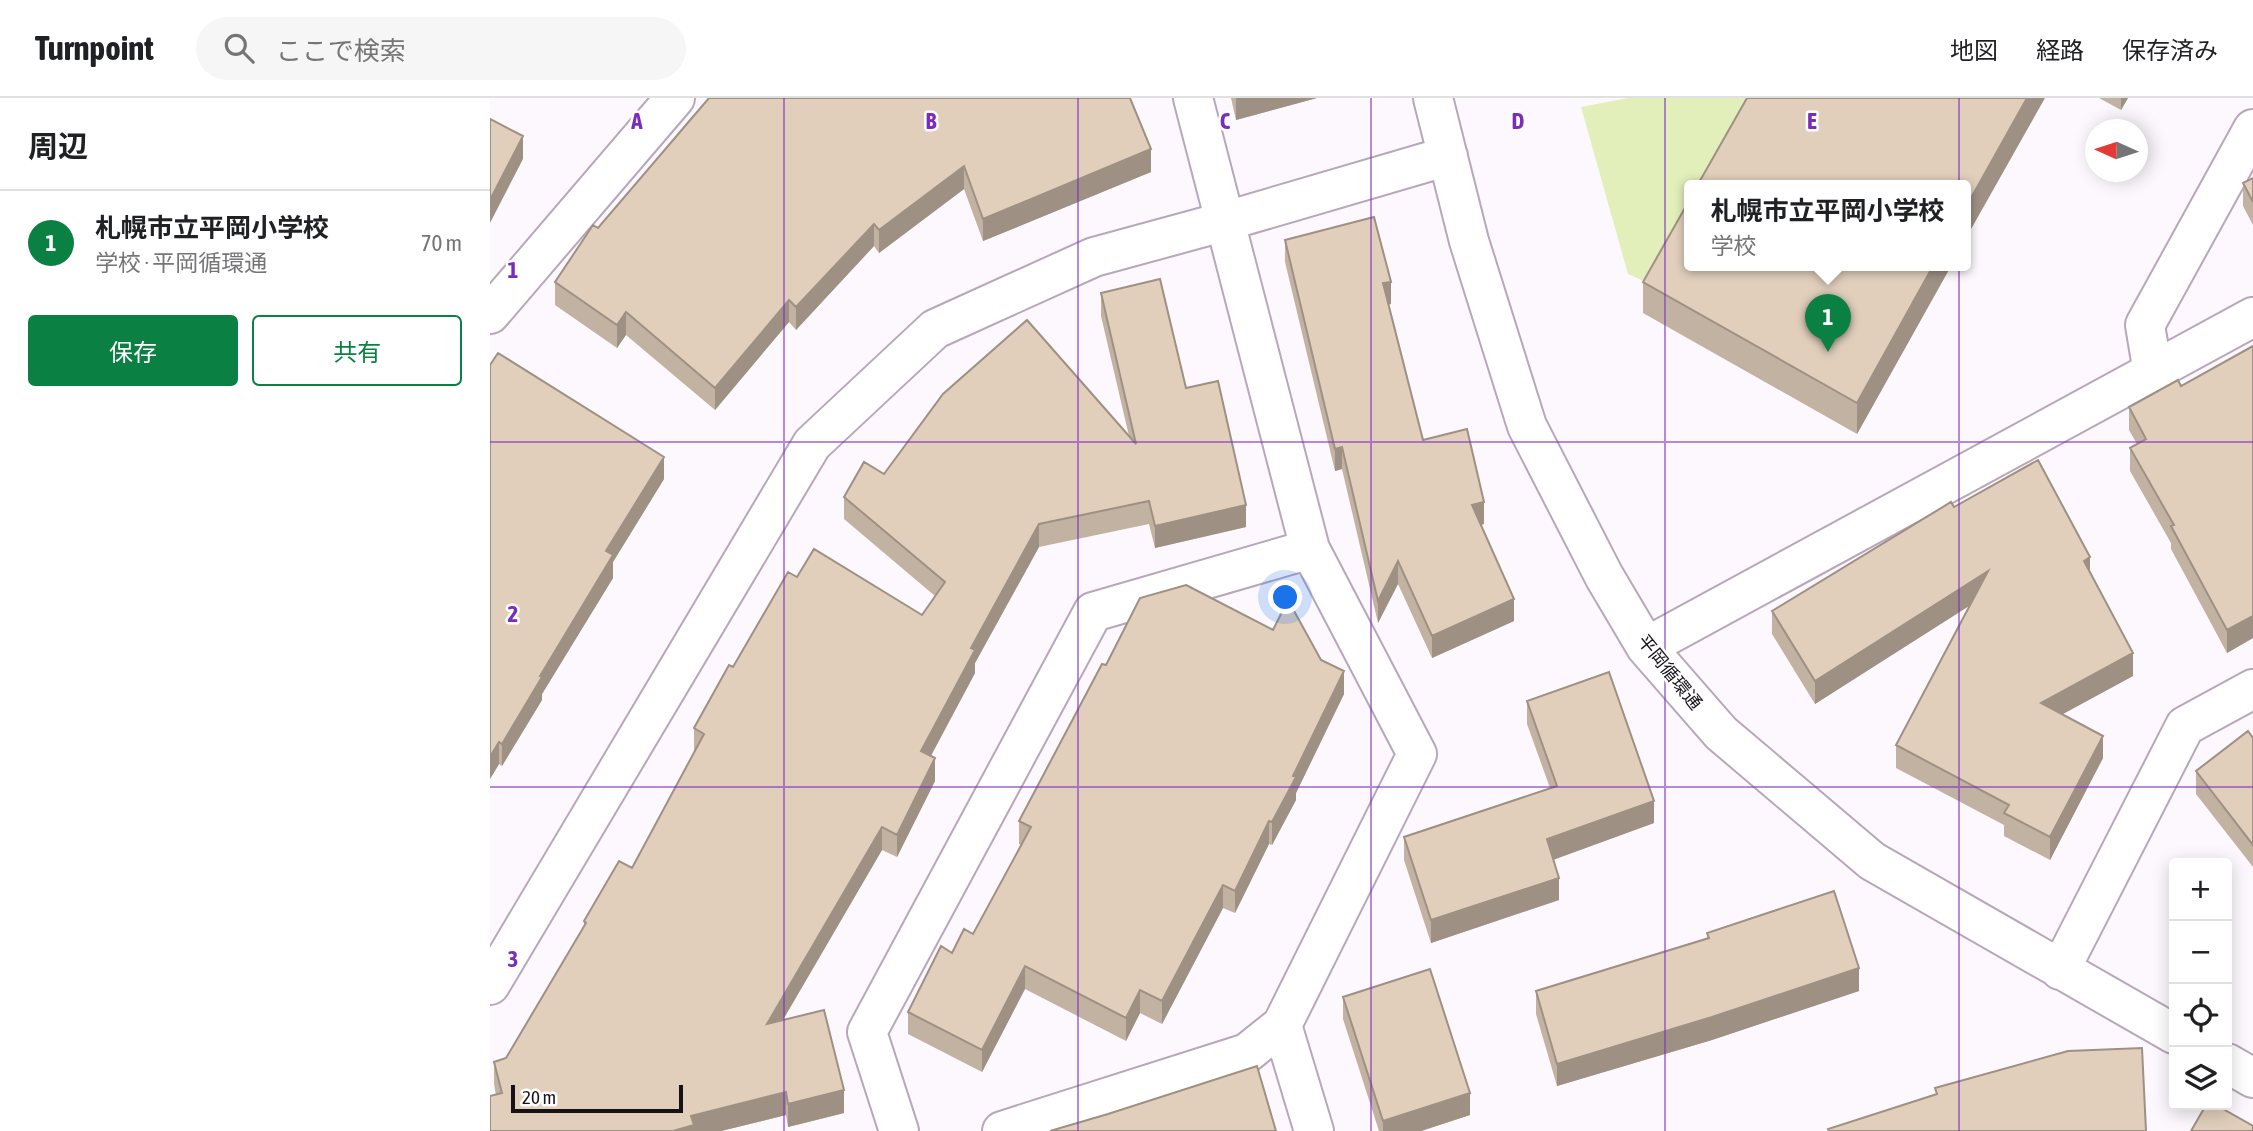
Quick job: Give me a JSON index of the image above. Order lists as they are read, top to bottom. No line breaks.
{"streets":{"street":["平岡循環通"]},"scale_bar":"20 m","north":"left","page":{"header":"Turnpoint","search":"ここで検索","nav":["地図","経路","保存済み"],"heading":"周辺","popup":["札幌市立平岡小学校","学校"],"list":[{"mark":"1","name":"札幌市立平岡小学校","note":"学校 · 平岡循環通","value":"70 m"}],"buttons":["保存","共有"],"pins":"1","map_buttons":["+","−"],"scale":"20 m"},"grid":{"columns":["A","B","C","D","E"],"rows":["1","2","3"]}}
